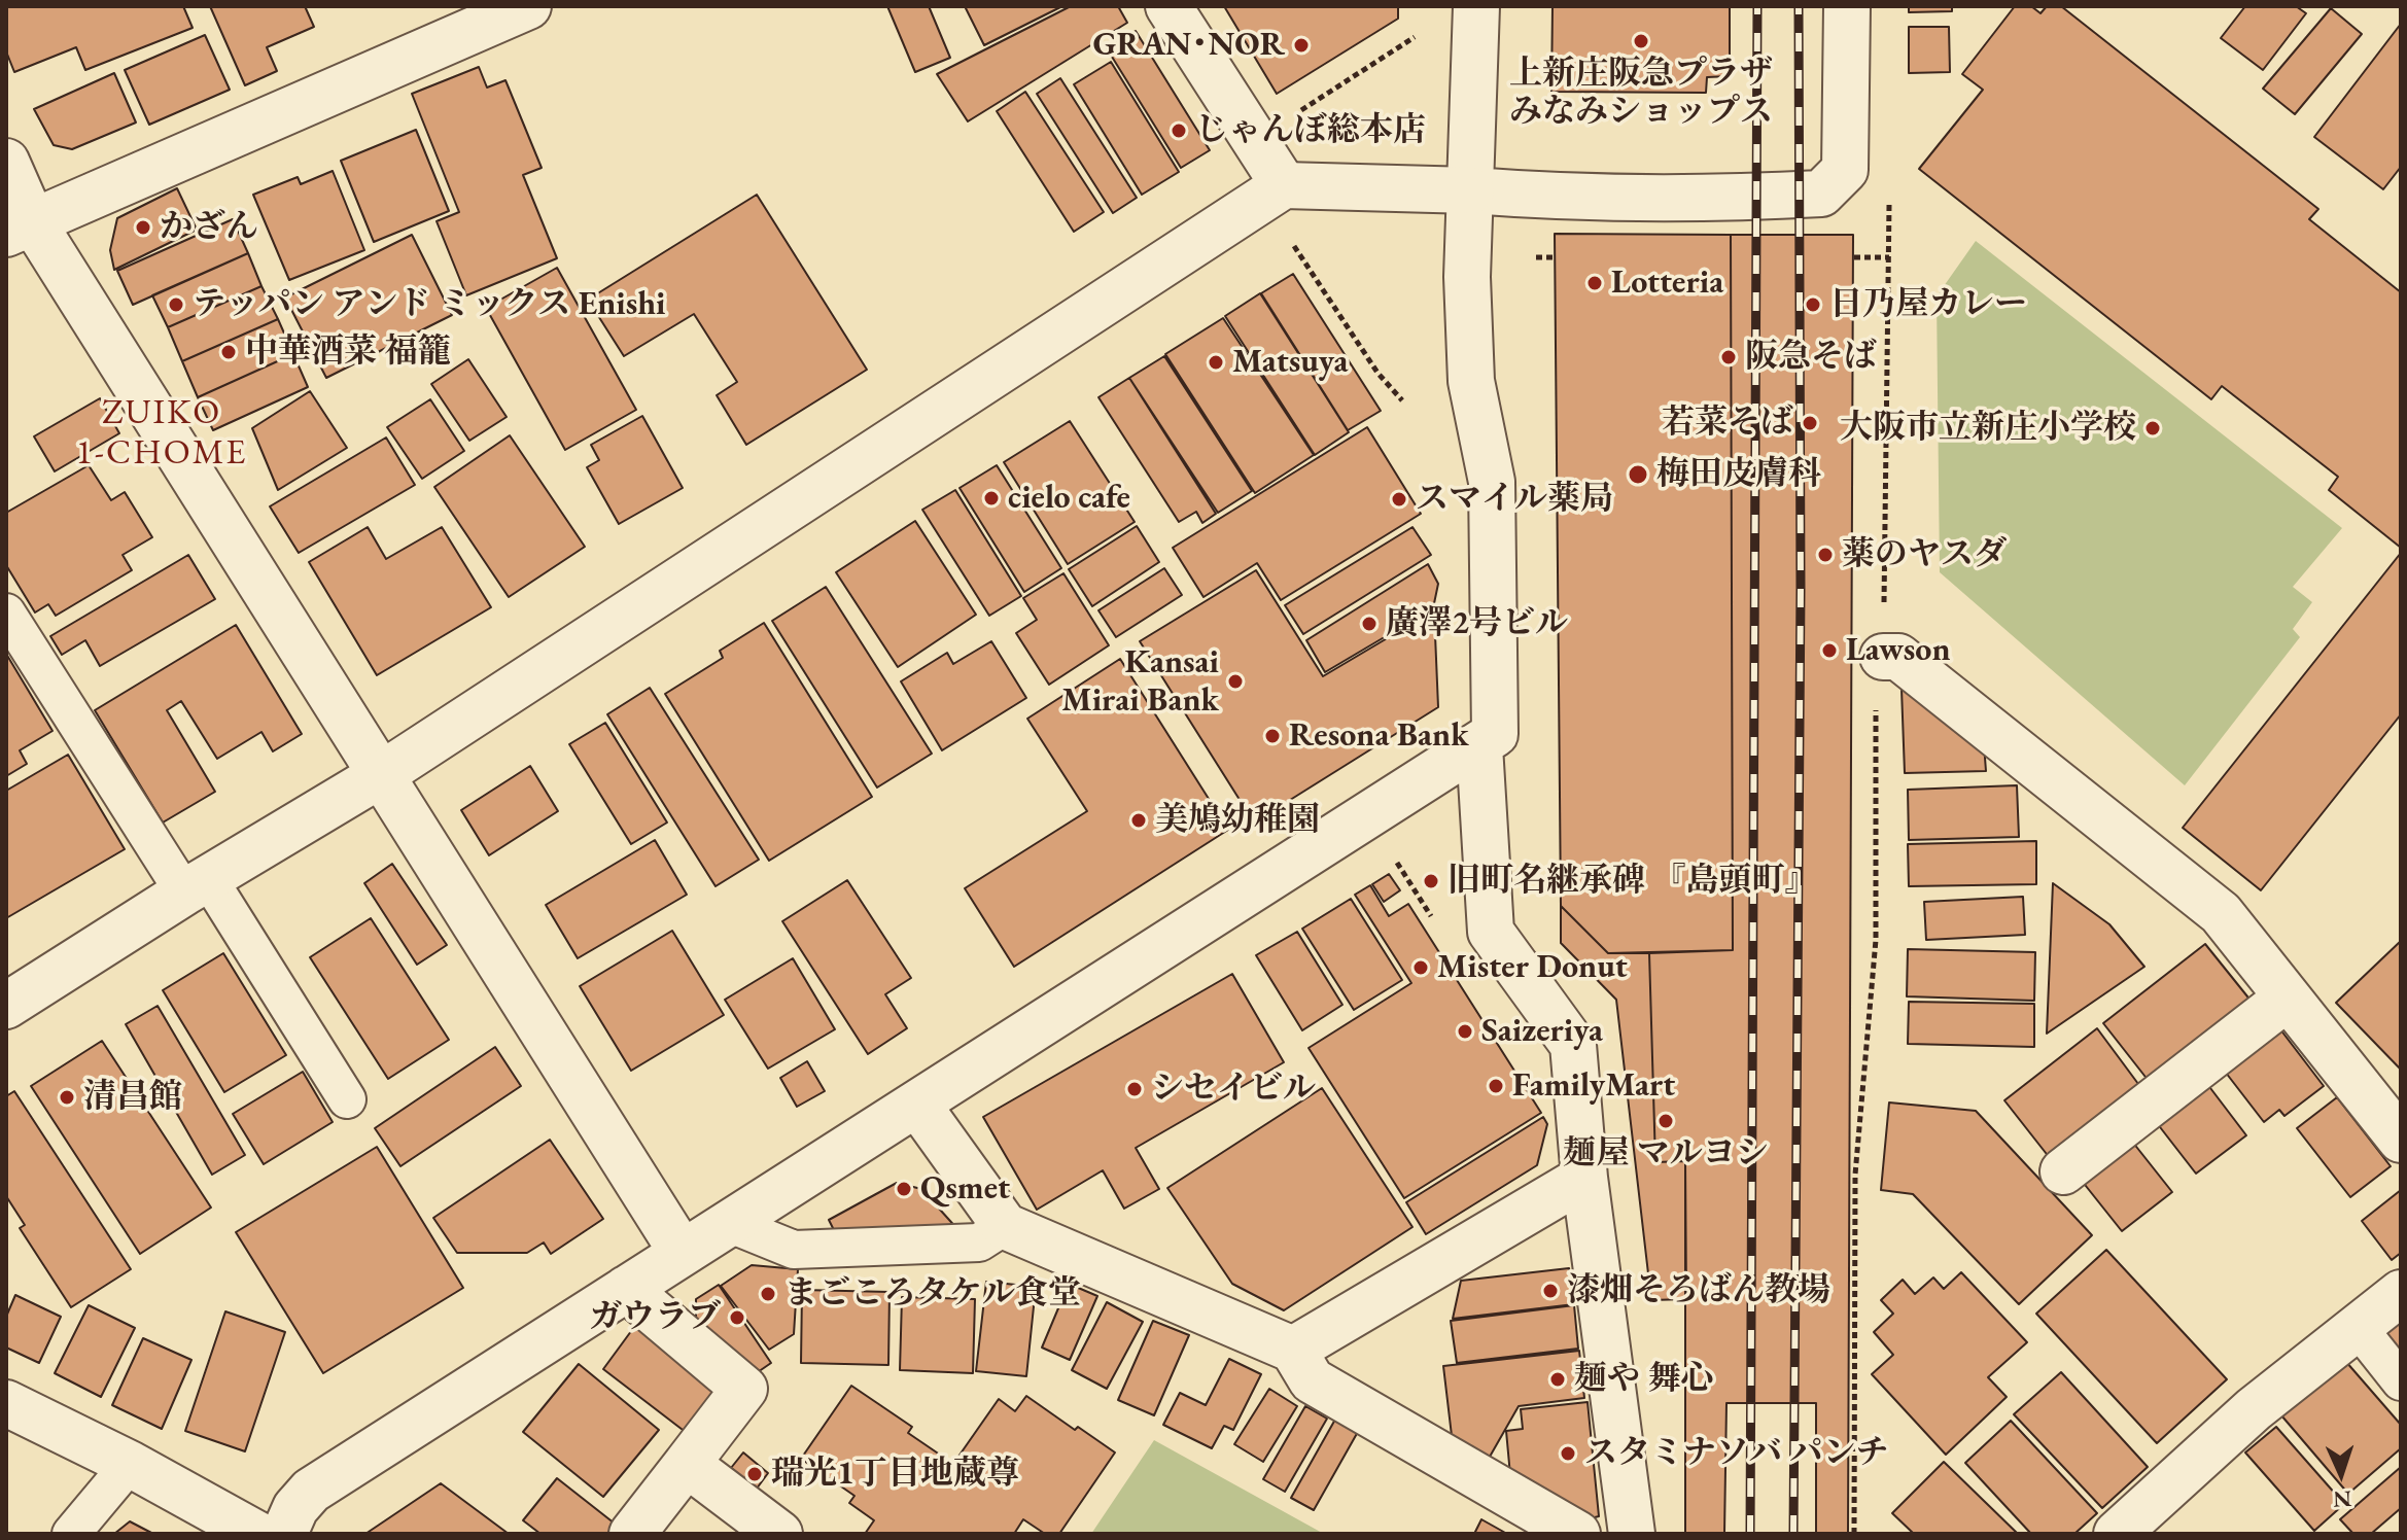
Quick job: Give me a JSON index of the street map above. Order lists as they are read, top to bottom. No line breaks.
{"districts":["ZUIKO 1-CHOME"],"places":["上新庄阪急プラザ みなみショップス","GRAN･NOR","じゃんぼ総本店","かざん","Lotteria","テッパン アンド ミックス Enishi","日乃屋カレー","中華酒菜 福籠","阪急そば","Matsuya","若菜そば","大阪市立新庄小学校","梅田皮膚科","cielo cafe","スマイル薬局","薬のヤスダ","廣澤2号ビル","Lawson","Kansai Mirai Bank","Resona Bank","美鳩幼稚園","旧町名継承碑 『島頭町』","Mister Donut","Saizeriya","FamilyMart","シセイビル","清昌館","麺屋 マルヨシ","Qsmet","漆畑そろばん教場","まごころタケル食堂","ガウラブ","麺や 舞心","スタミナソバ パンチ","瑞光1丁目地蔵尊"],"north":"bottom"}
